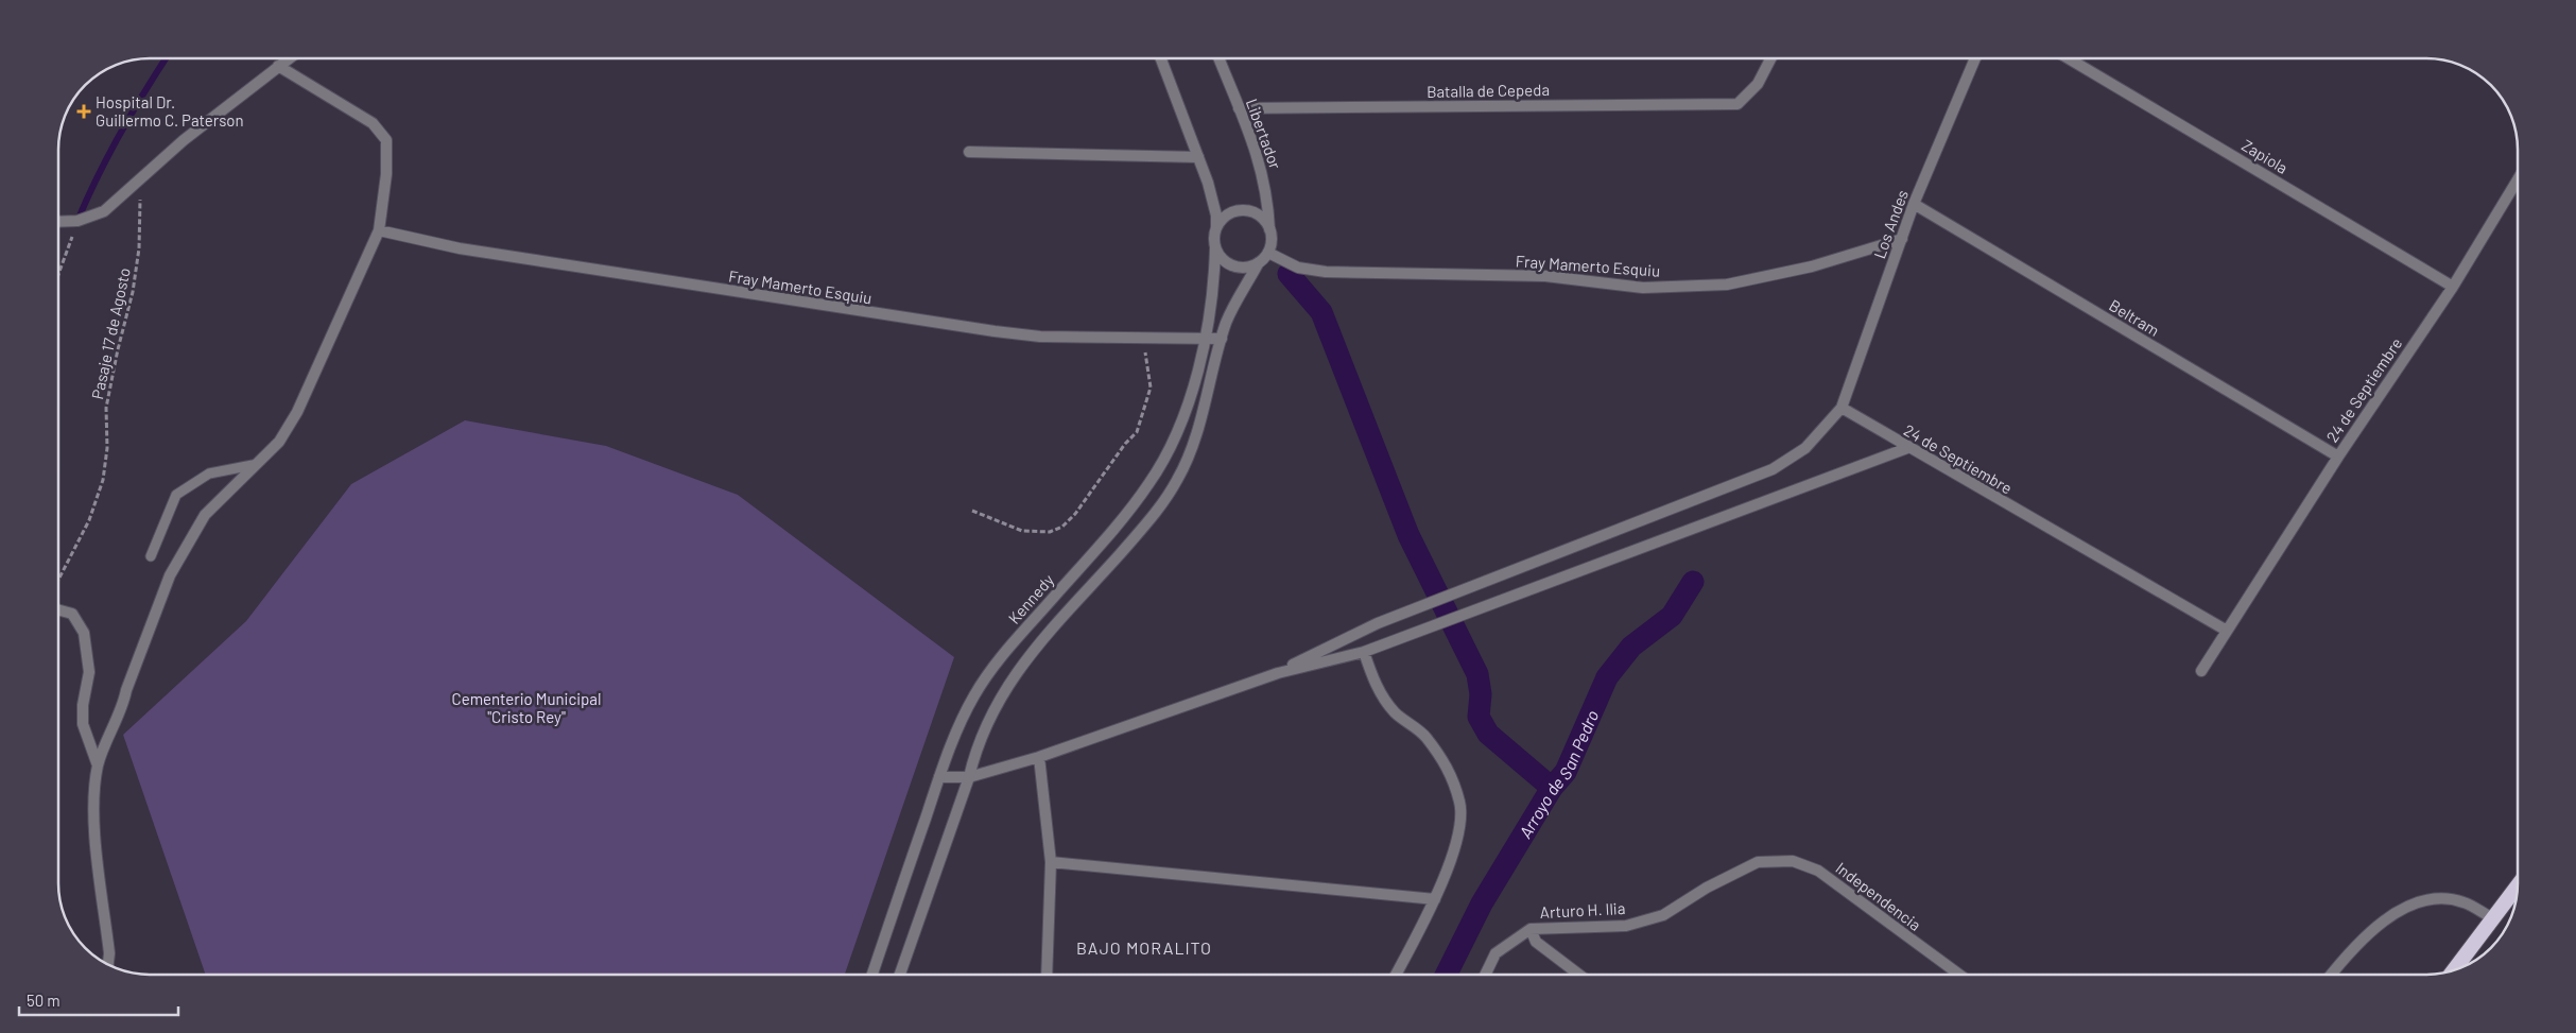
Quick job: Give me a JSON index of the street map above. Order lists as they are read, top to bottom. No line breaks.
{"streets":{"street":["Batalla de Cepeda","Libertador","Zapiola","Los Andes","Fray Mamerto Esquiu","Beltram","24 de Septiembre","Kennedy","Independencia","Arturo H. Ilia"],"path":["Pasaje 17 de Agosto"]},"crossings":[["Batalla de Cepeda","Libertador"],["Libertador","Fray Mamerto Esquiu"],["Libertador","Kennedy"],["Zapiola","24 de Septiembre"],["Los Andes","Fray Mamerto Esquiu"],["Los Andes","Beltram"],["Los Andes","24 de Septiembre"],["Fray Mamerto Esquiu","Kennedy"],["Beltram","24 de Septiembre"],["Independencia","Arturo H. Ilia"]],"districts":["BAJO MORALITO"],"water":["Arroyo de San Pedro"],"parks":["Cementerio Municipal \"Cristo Rey\""],"places":{"health":["Hospital Dr. Guillermo C. Paterson"]},"scale_bar":"50 m"}
